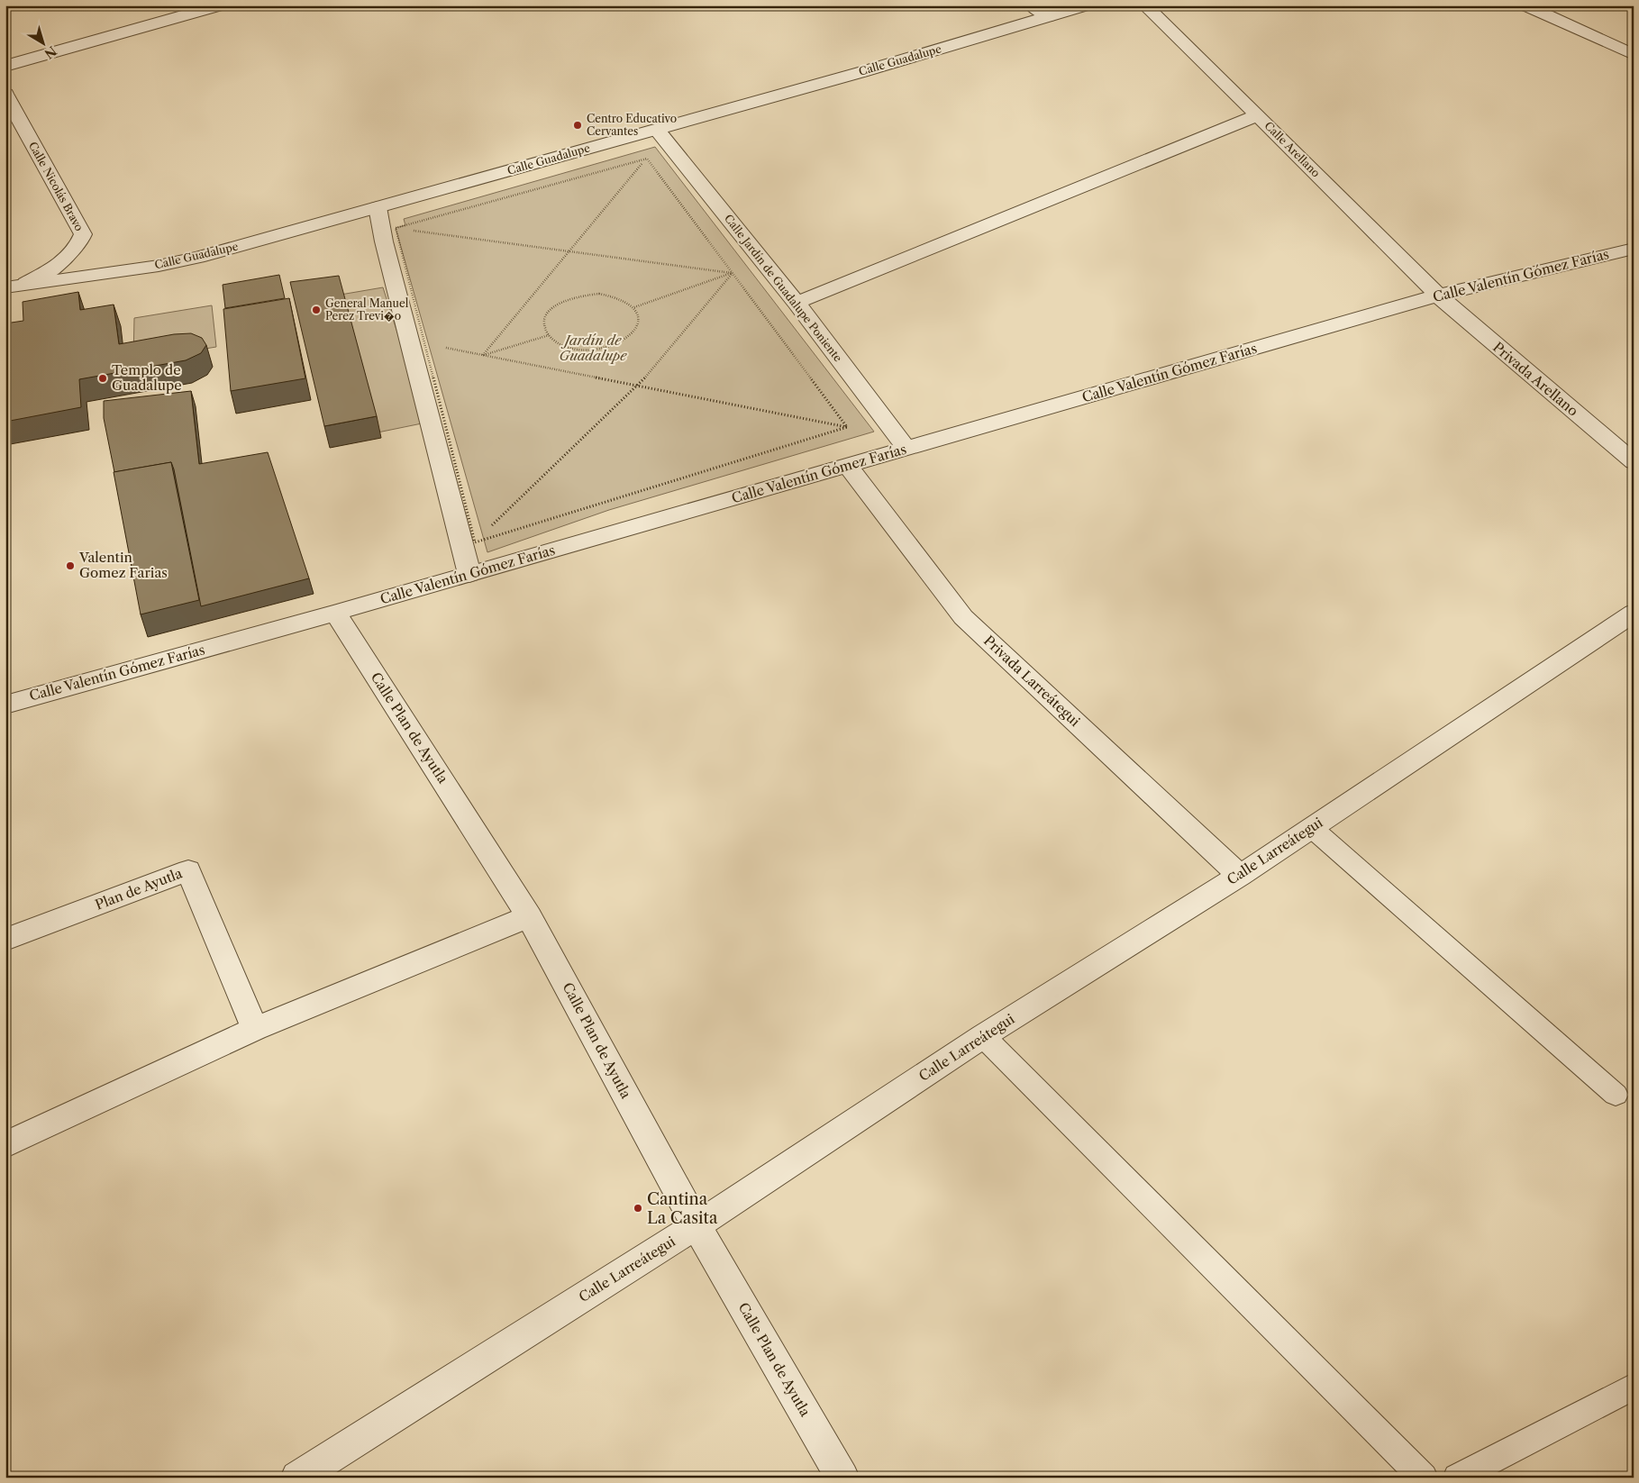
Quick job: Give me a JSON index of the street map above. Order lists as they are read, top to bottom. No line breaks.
{"streets":{"street":["Calle Guadalupe","Calle Arellano","Calle Nicolás Bravo","Calle Valentín Gómez Farías","Calle Jardín de Guadalupe Poniente","Privada Arellano","Privada Larreátegui","Calle Plan de Ayutla","Calle Larreátegui","Plan de Ayutla"]},"crossings":[["Calle Guadalupe","Calle Nicolás Bravo"],["Calle Guadalupe","Calle Jardín de Guadalupe Poniente"],["Calle Arellano","Calle Valentín Gómez Farías"],["Calle Arellano","Privada Arellano"],["Calle Valentín Gómez Farías","Calle Jardín de Guadalupe Poniente"],["Calle Valentín Gómez Farías","Privada Arellano"],["Calle Valentín Gómez Farías","Privada Larreátegui"],["Calle Valentín Gómez Farías","Calle Plan de Ayutla"],["Privada Larreátegui","Calle Larreátegui"],["Calle Plan de Ayutla","Calle Larreátegui"]],"parks":["Jardín de Guadalupe"],"places":["Centro Educativo Cervantes","General Manuel Perez Trevi�o","Templo de Guadalupe","Valentin Gomez Farias","Cantina La Casita"],"north":"bottom right"}
